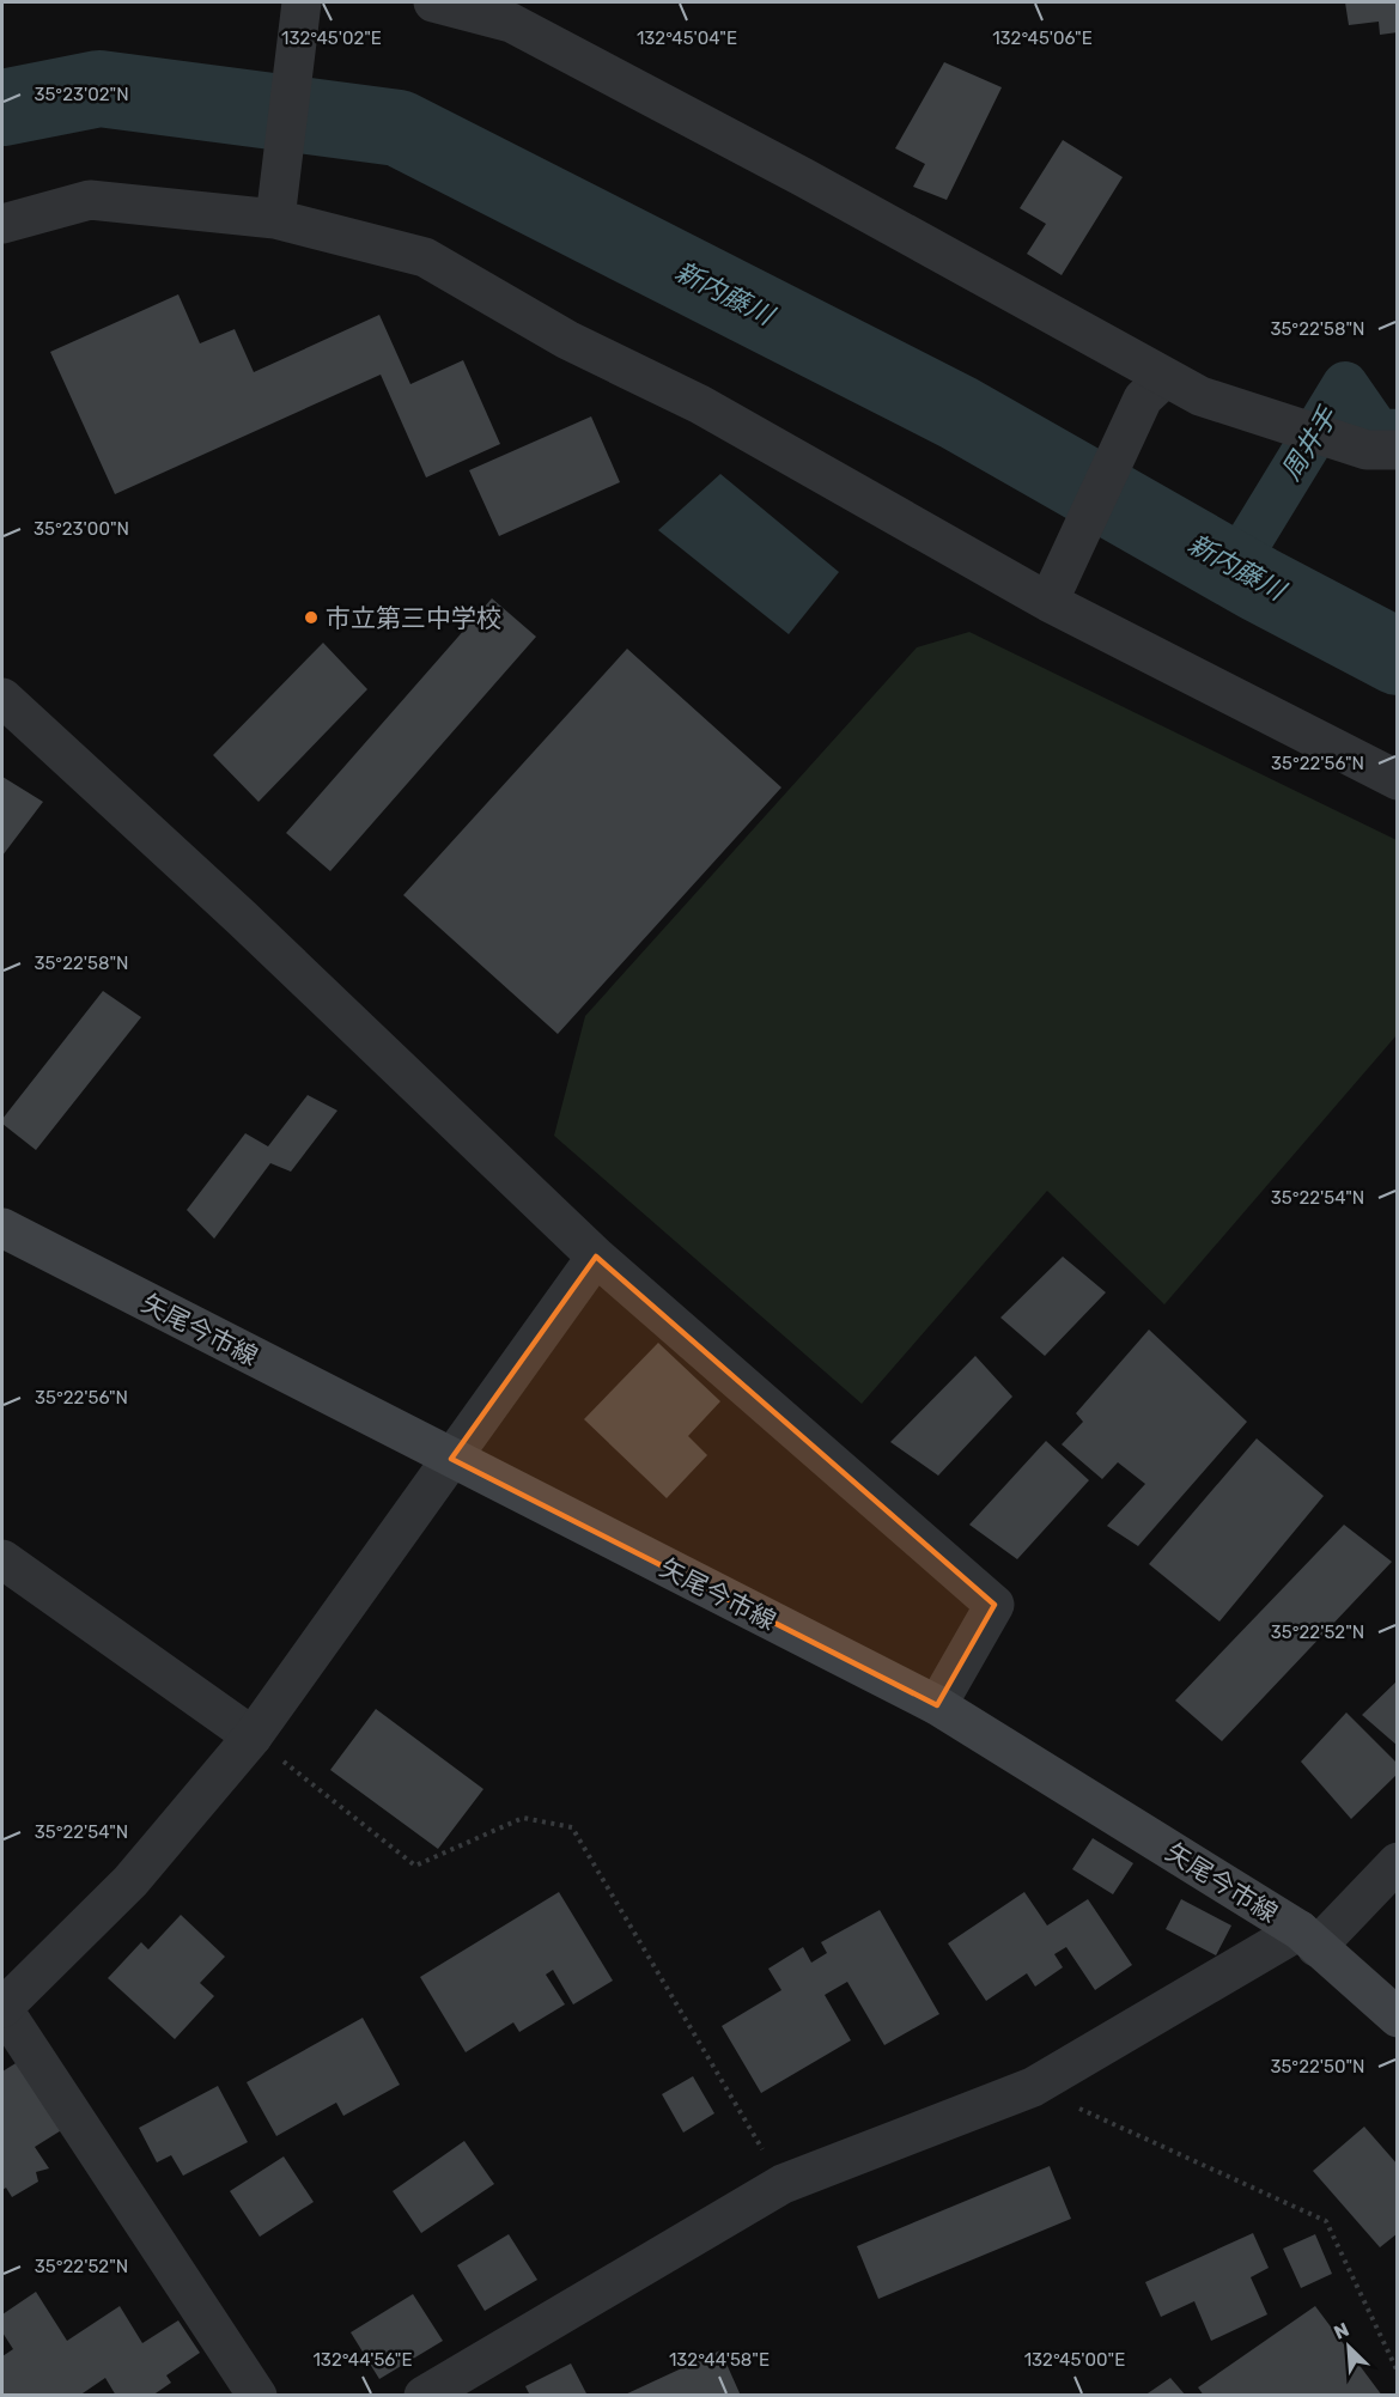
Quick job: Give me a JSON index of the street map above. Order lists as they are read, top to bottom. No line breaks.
{"streets":{"main road":["矢尾今市線"]},"water":["新内藤川","周井手"],"places":["市立第三中学校"],"north":"top left","coordinates":["132°45'02\"E","132°45'04\"E","132°45'06\"E","35°23'02\"N","35°22'58\"N","35°23'00\"N","35°22'56\"N","35°22'54\"N","35°22'52\"N","35°22'50\"N","132°44'56\"E","132°44'58\"E","132°45'00\"E"]}
